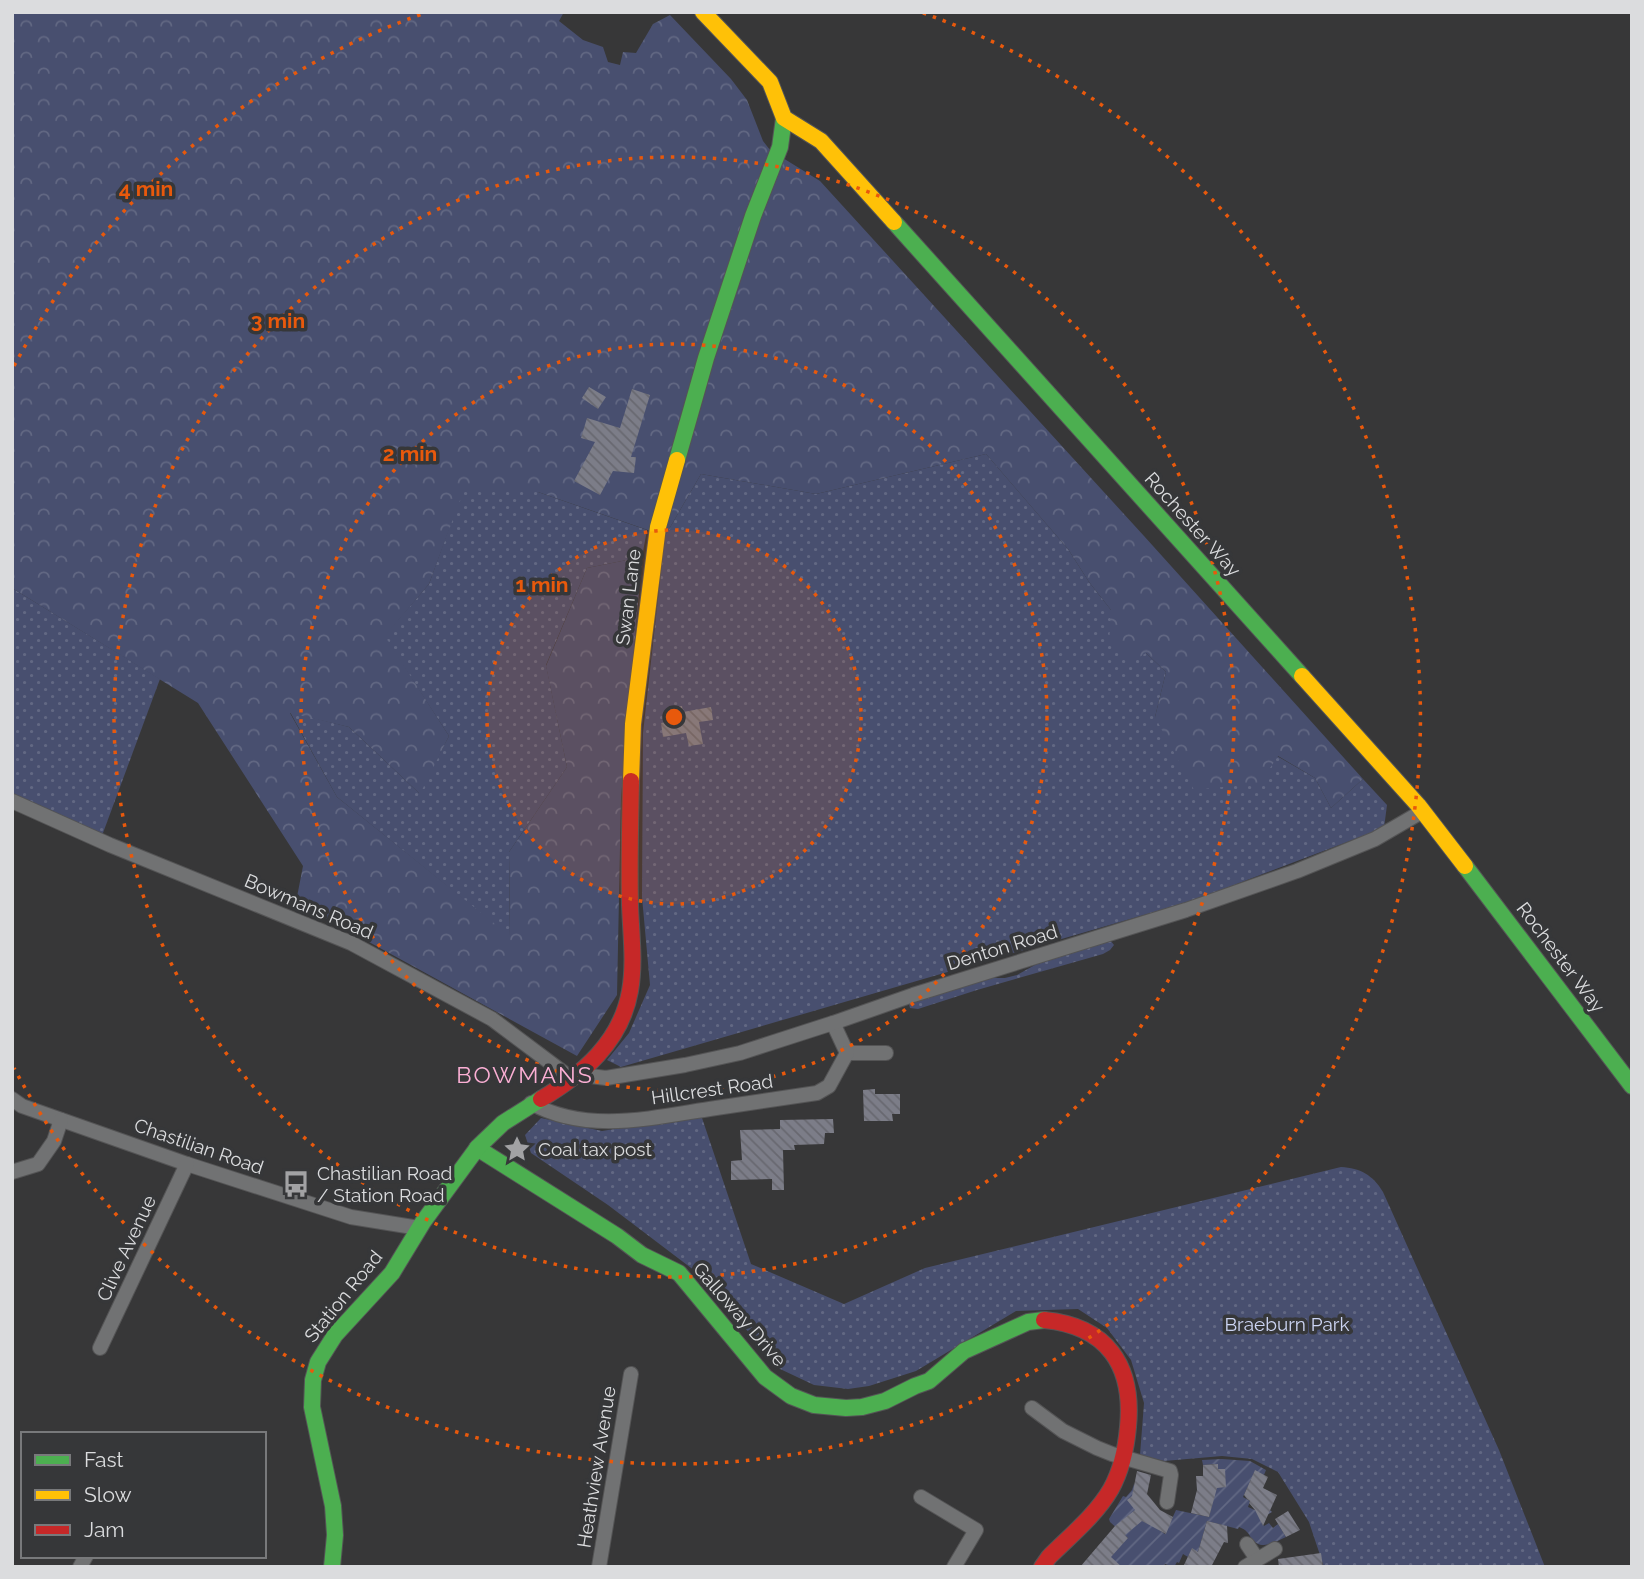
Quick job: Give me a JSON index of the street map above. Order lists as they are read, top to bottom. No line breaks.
{"streets":{"street":["Rochester Way","Swan Lane","Bowmans Road","Denton Road","Hillcrest Road","Chastilian Road","Clive Avenue","Station Road","Galloway Drive","Heathview Avenue"]},"crossings":[["Rochester Way","Swan Lane"],["Rochester Way","Denton Road"],["Swan Lane","Bowmans Road"],["Swan Lane","Denton Road"],["Swan Lane","Station Road"],["Bowmans Road","Denton Road"],["Bowmans Road","Station Road"],["Denton Road","Station Road"],["Hillcrest Road","Station Road"],["Chastilian Road","Clive Avenue"],["Chastilian Road","Station Road"],["Station Road","Galloway Drive"]],"districts":["BOWMANS"],"parks":["Braeburn Park"],"places":{"place":["Coal tax post"],"bus stop":["Chastilian Road / Station Road"]},"legend":["Fast","Slow","Jam"],"rings":["4 min","3 min","2 min","1 min"]}
